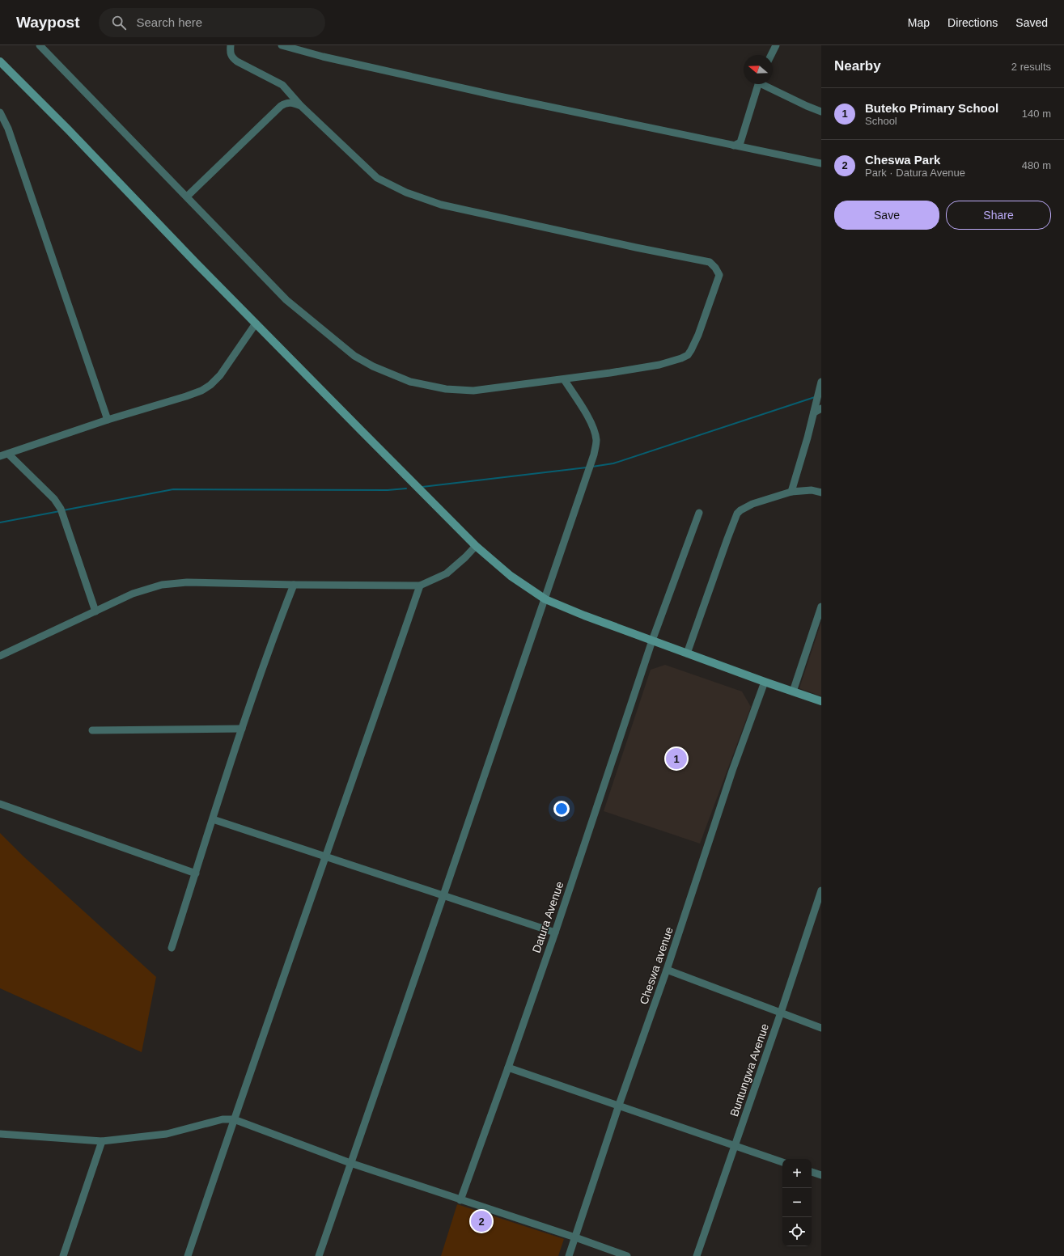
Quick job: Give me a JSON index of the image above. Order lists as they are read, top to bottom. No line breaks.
{"streets":{"street":["Datura Avenue","Cheswa avenue","Buntungwa Avenue"]},"north":"left","page":{"header":"Waypost","search":"Search here","nav":["Map","Directions","Saved"],"heading":["Nearby","2 results"],"list":[{"mark":"1","name":"Buteko Primary School","note":"School","value":"140 m"},{"mark":"2","name":"Cheswa Park","note":"Park · Datura Avenue","value":"480 m"}],"buttons":["Save","Share"],"pins":["1","2"],"map_buttons":["+","−"]}}
